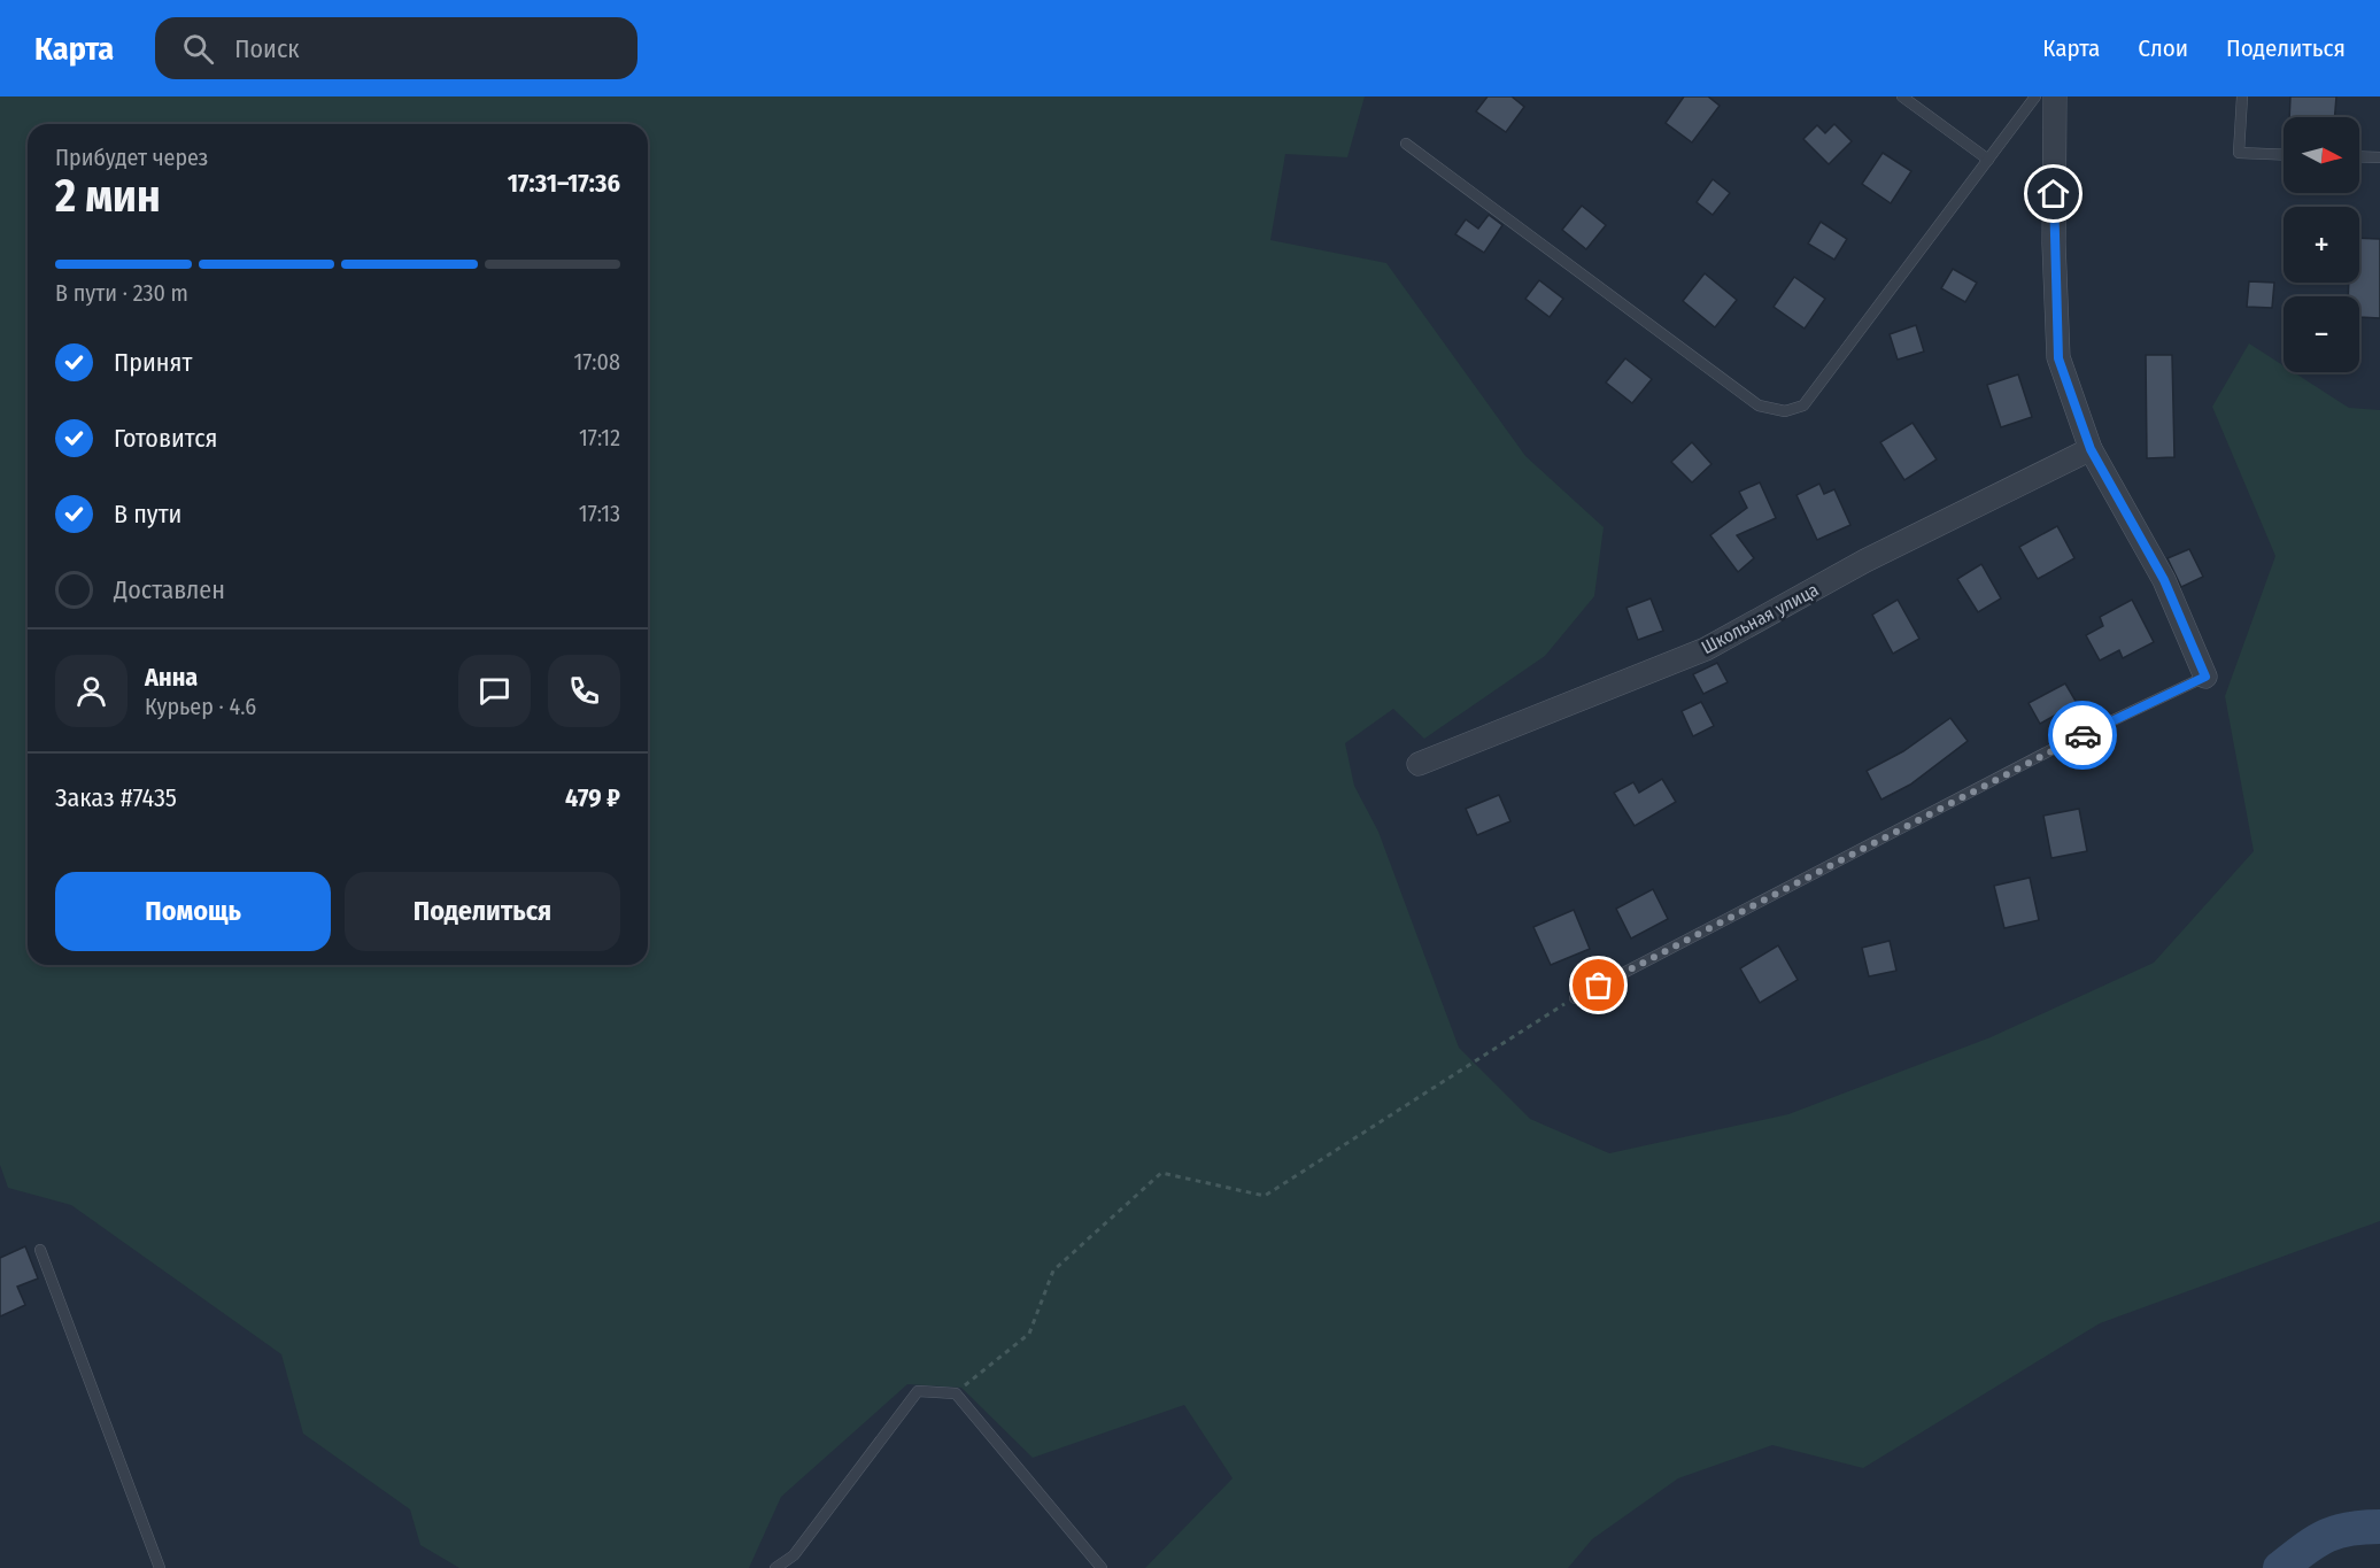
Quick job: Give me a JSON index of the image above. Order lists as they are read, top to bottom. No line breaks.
{"streets":{"street":["Школьная улица"]},"north":"right","page":{"header":"Карта","search":"Поиск","nav":["Карта","Слои","Поделиться"],"map_buttons":["+","−"],"heading":["2 мин","Прибудет через","17:31–17:36"],"panel":["Анна","Курьер · 4.6","Заказ #7435","479 ₽"],"bar":"В пути · 230 m","list":[["Принят","17:08"],["Готовится","17:12"],["В пути","17:13"],"Доставлен"],"buttons":["Помощь","Поделиться"]}}
